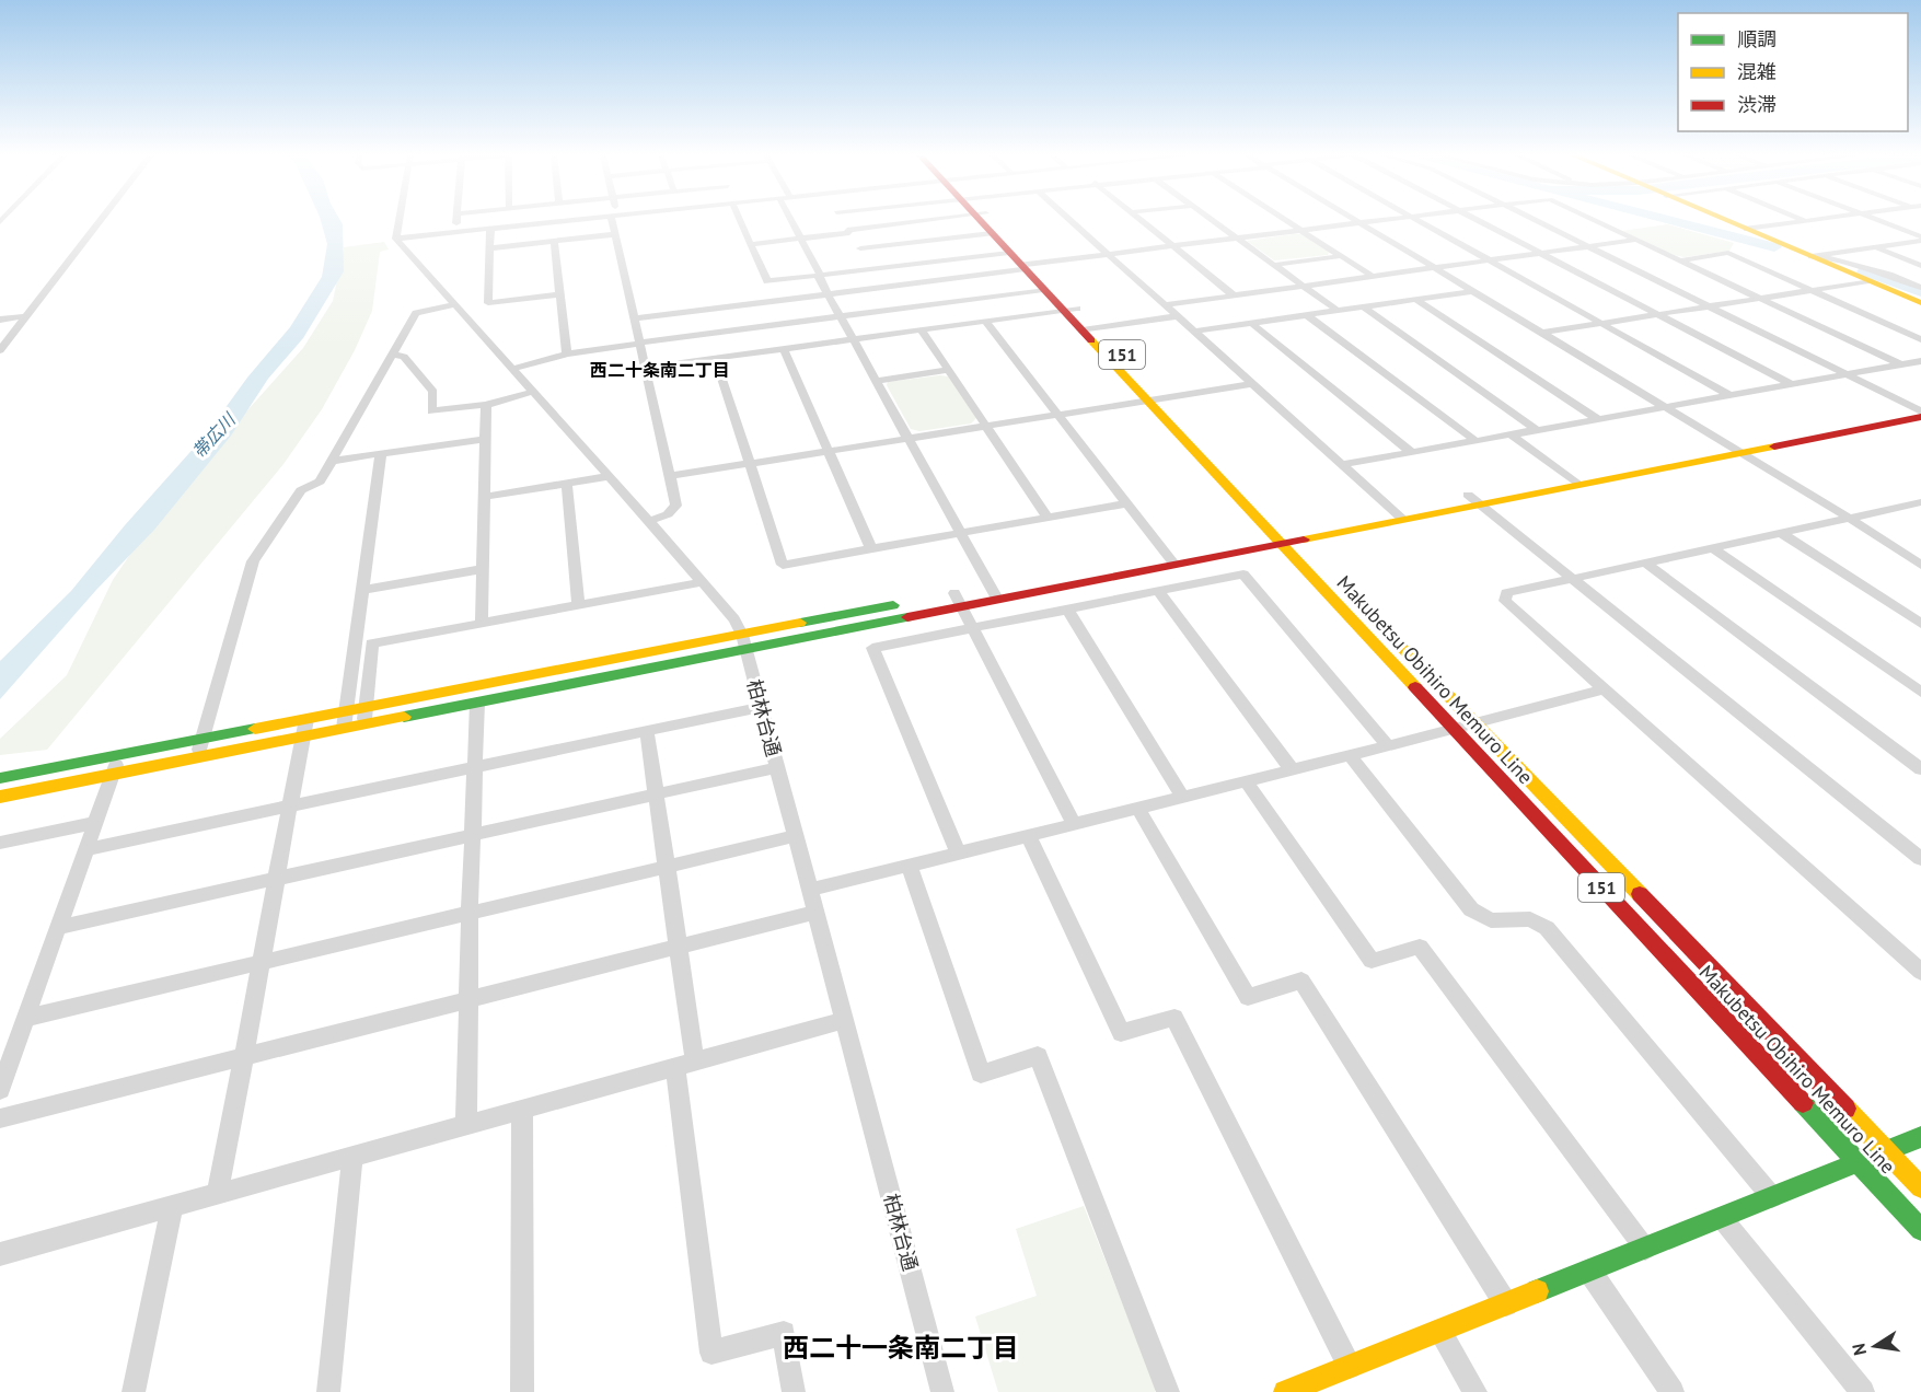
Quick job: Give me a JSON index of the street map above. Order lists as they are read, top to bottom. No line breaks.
{"streets":{"street":["151","Makubetsu Obihiro Memuro Line","柏林台通"]},"districts":["西二十条南二丁目","西二十一条南二丁目"],"water":["帯広川"],"legend":["順調","混雑","渋滞"],"north":"left"}
